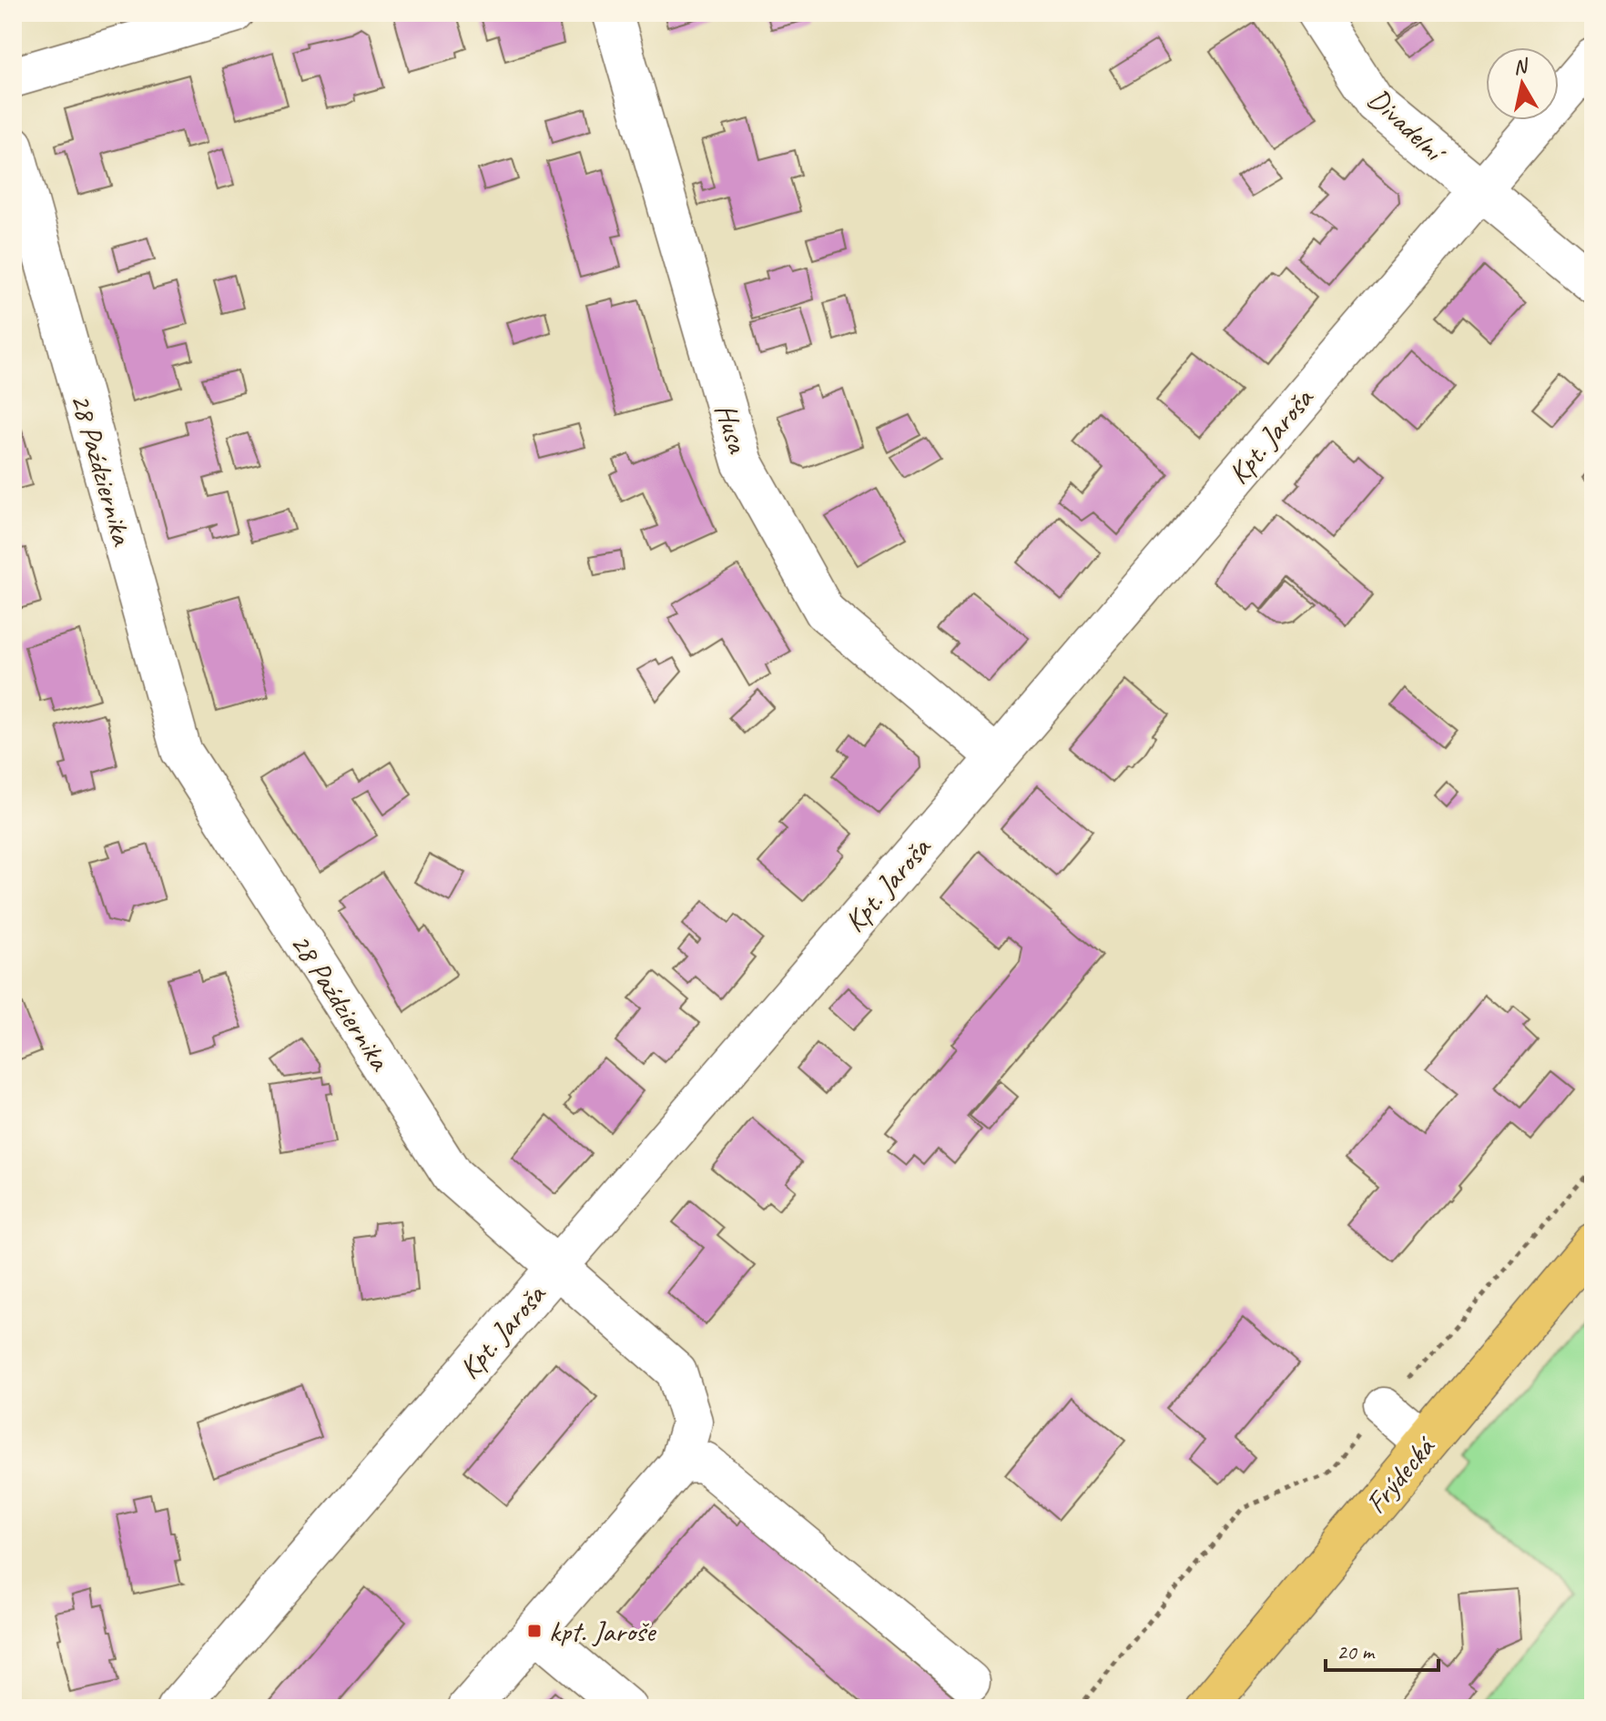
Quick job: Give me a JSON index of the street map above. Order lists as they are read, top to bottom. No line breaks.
{"streets":{"main road":["Frýdecká"],"street":["Divadelní","Husa","Kpt. Jaroša","28 Października"]},"crossings":[["Divadelní","Kpt. Jaroša"],["Husa","Kpt. Jaroša"],["Kpt. Jaroša","28 Października"]],"places":{"transit":["kpt. Jaroše"]},"scale_bar":"20 m","north":"top"}
